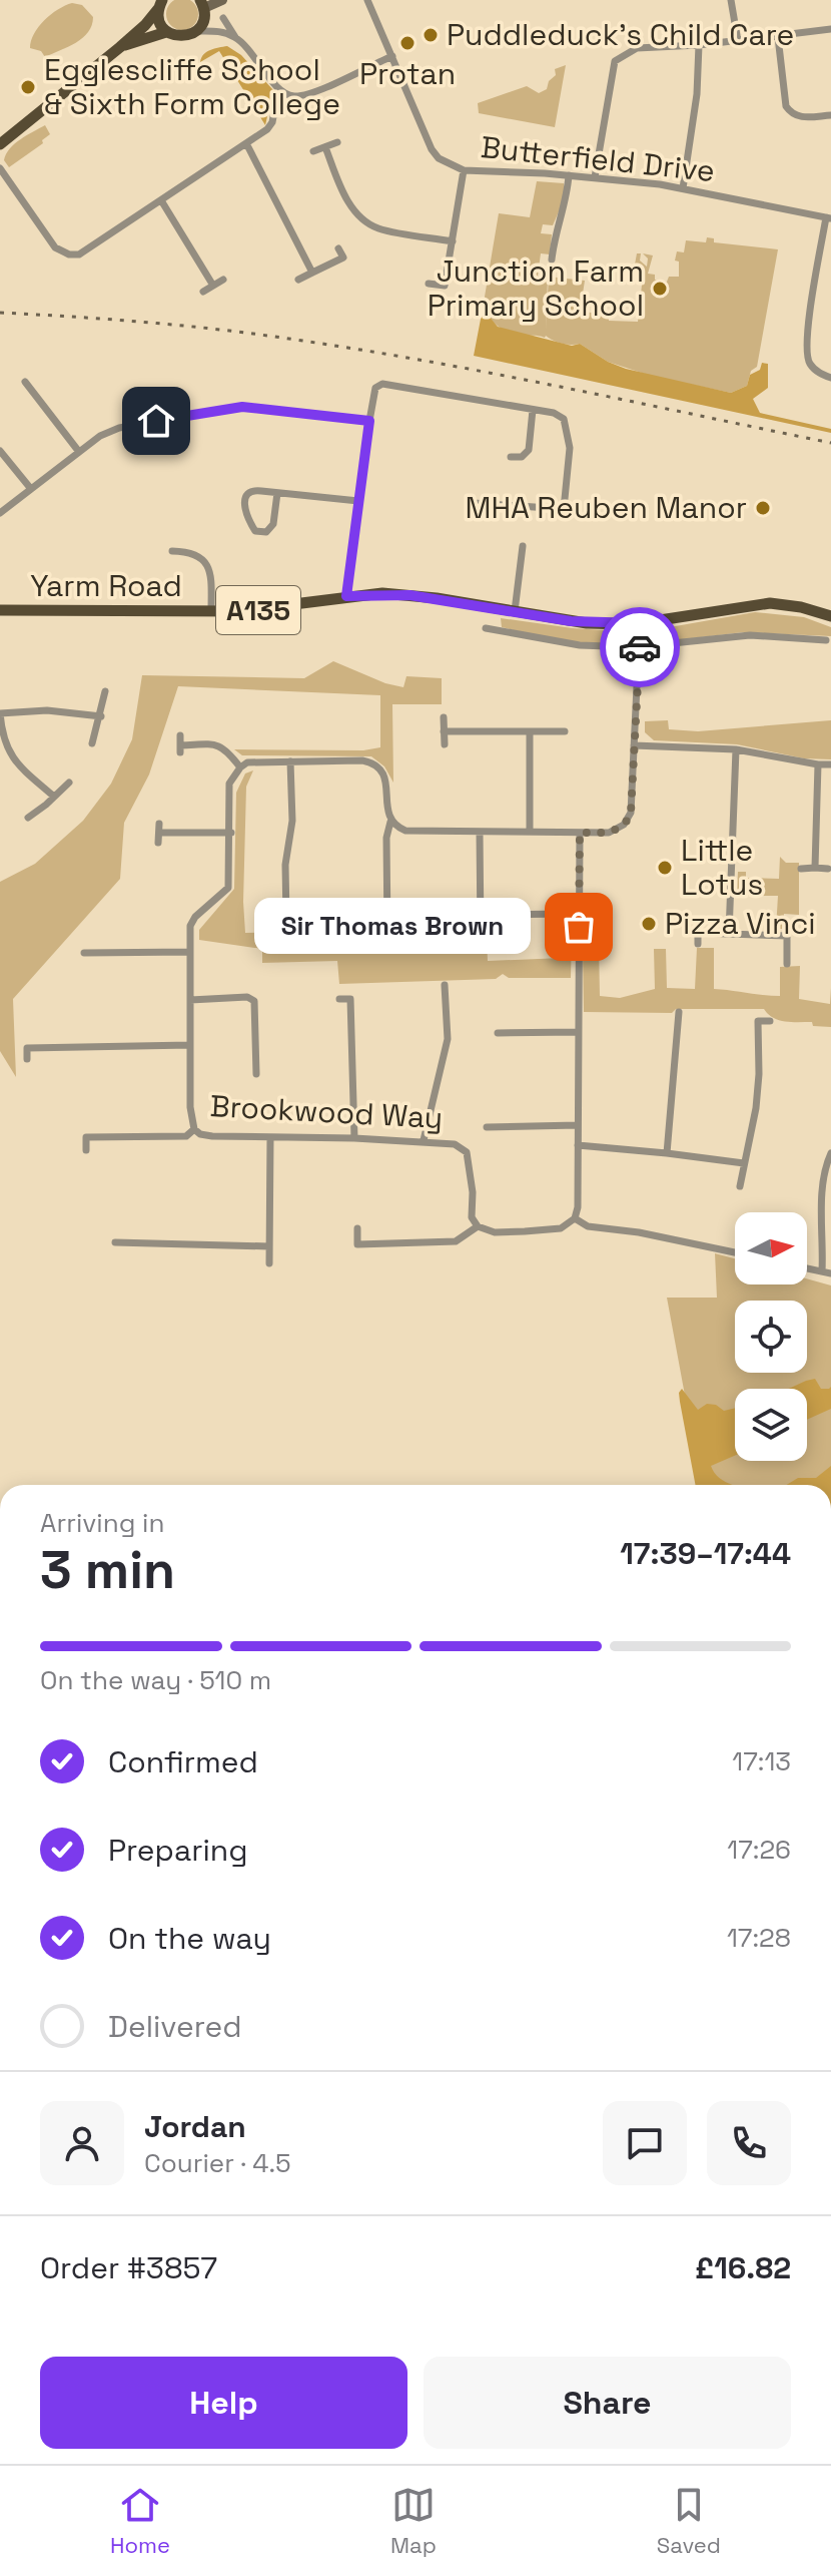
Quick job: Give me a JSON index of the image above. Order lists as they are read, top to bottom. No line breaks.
{"streets":{"main road":["Yarm Road","A135"],"street":["Butterfield Drive","Brookwood Way"]},"places":["Puddleduck's Child Care","Protan","Egglescliffe School & Sixth Form College","Junction Farm Primary School","MHA Reuben Manor","Little Lotus","Pizza Vinci","Sir Thomas Brown"],"north":"right","page":{"bubble":"Sir Thomas Brown","heading":["3 min","Arriving in","17:39–17:44"],"panel":["Jordan","Courier · 4.5","Order #3857","£16.82"],"bar":"On the way · 510 m","list":[["Confirmed","17:13"],["Preparing","17:26"],["On the way","17:28"],"Delivered"],"buttons":["Help","Share"],"tabs":["Home","Map","Saved"]}}
